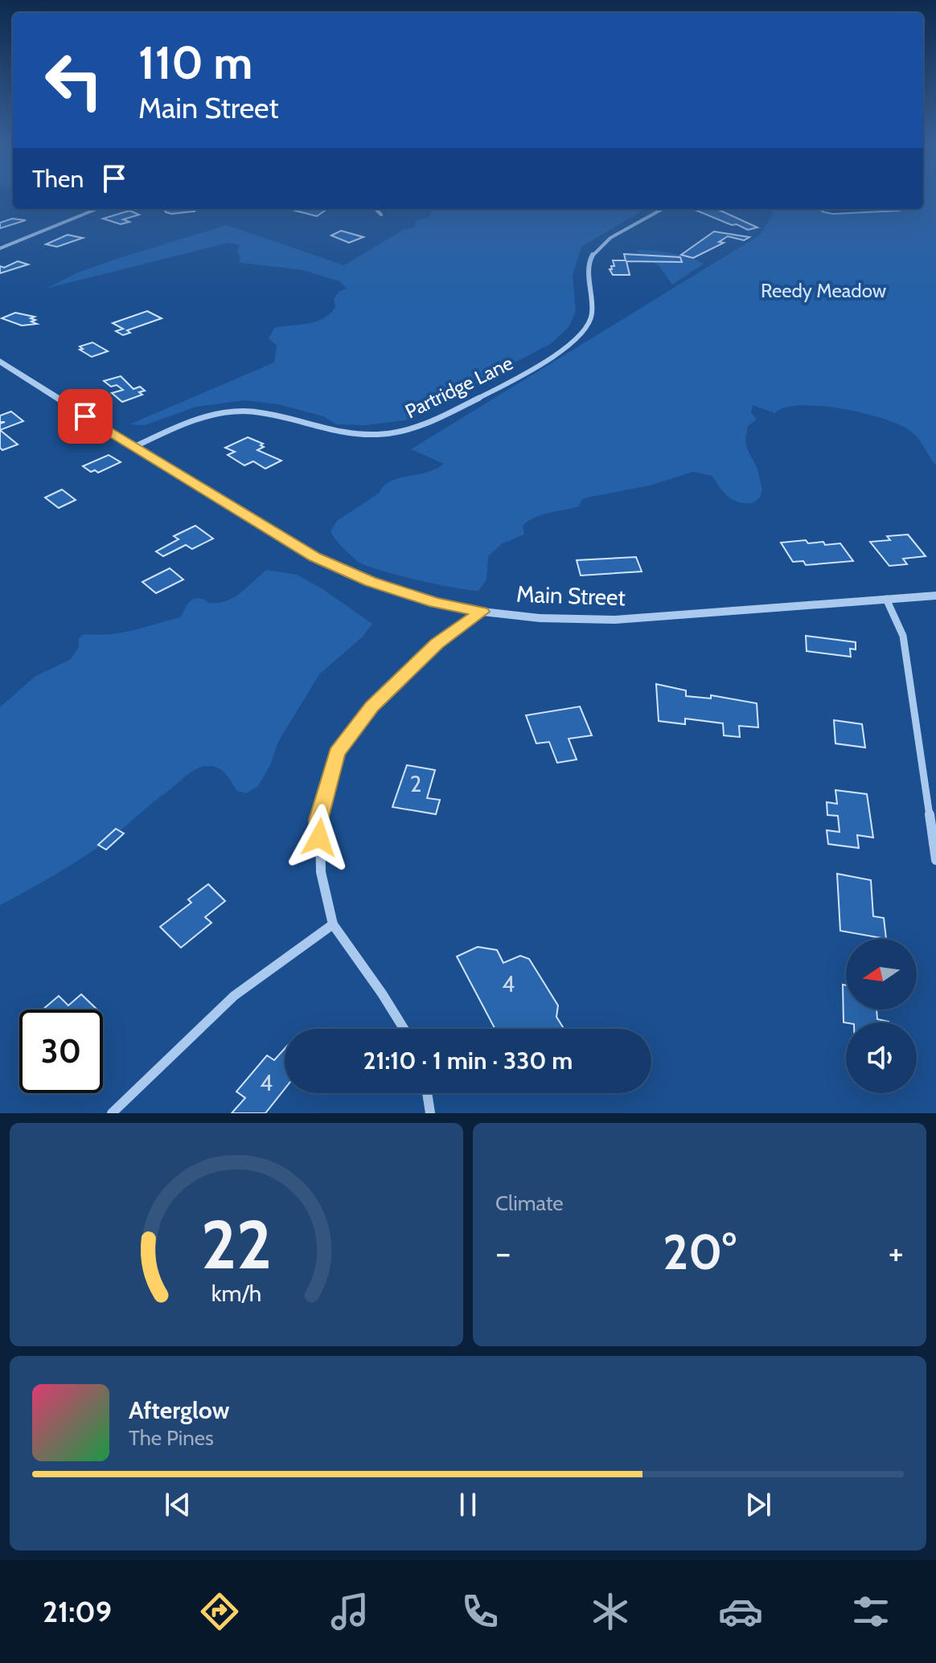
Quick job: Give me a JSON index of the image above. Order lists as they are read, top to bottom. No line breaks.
{"streets":{"street":["Partridge Lane","Main Street"]},"crossings":[["Partridge Lane","Main Street"]],"parks":["Reedy Meadow"],"house_numbers":["2","4","4"],"north":"left","page":{"turn":["110 m","Main Street"],"then":"Then","limit":"30","trip":"21:10 · 1 min · 330 m","tile":"Climate","heat":["−","20°","+"],"song":["Afterglow","The Pines"],"tabs":"21:09","gauge":["22","km/h"]}}
